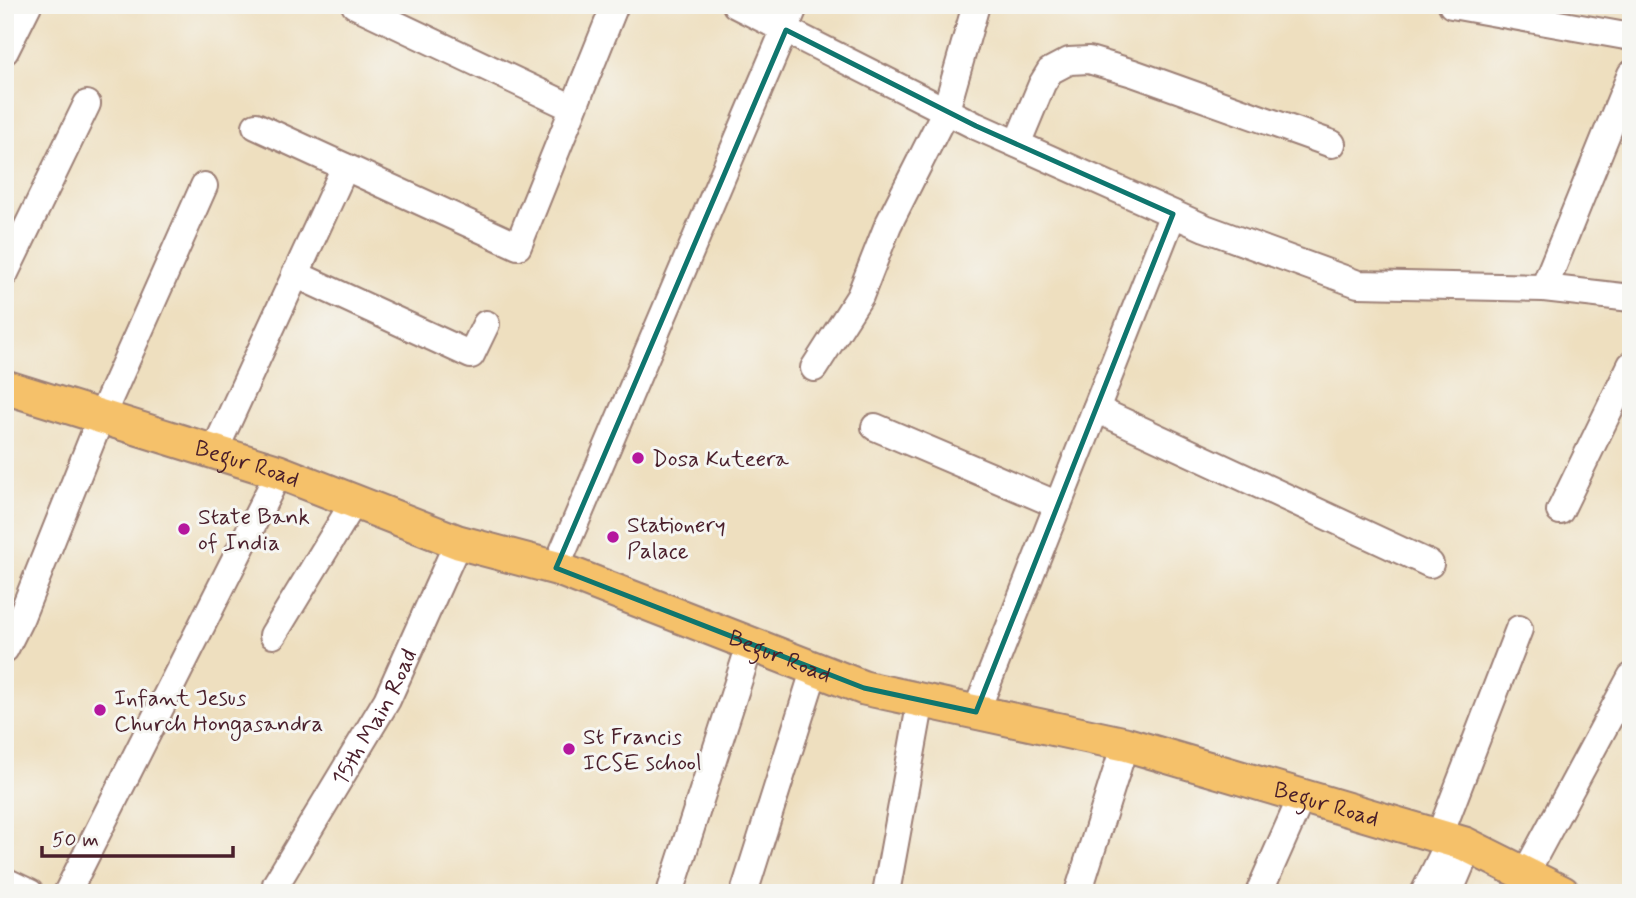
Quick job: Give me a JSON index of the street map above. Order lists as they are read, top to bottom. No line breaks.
{"streets":{"main road":["Begur Road"],"street":["15th Main Road"]},"crossings":[["Begur Road","15th Main Road"]],"places":["Dosa Kuteera","State Bank of India","Stationery Palace","Infant Jesus Church Hongasandra","St Francis ICSE school"],"scale_bar":"50 m"}
